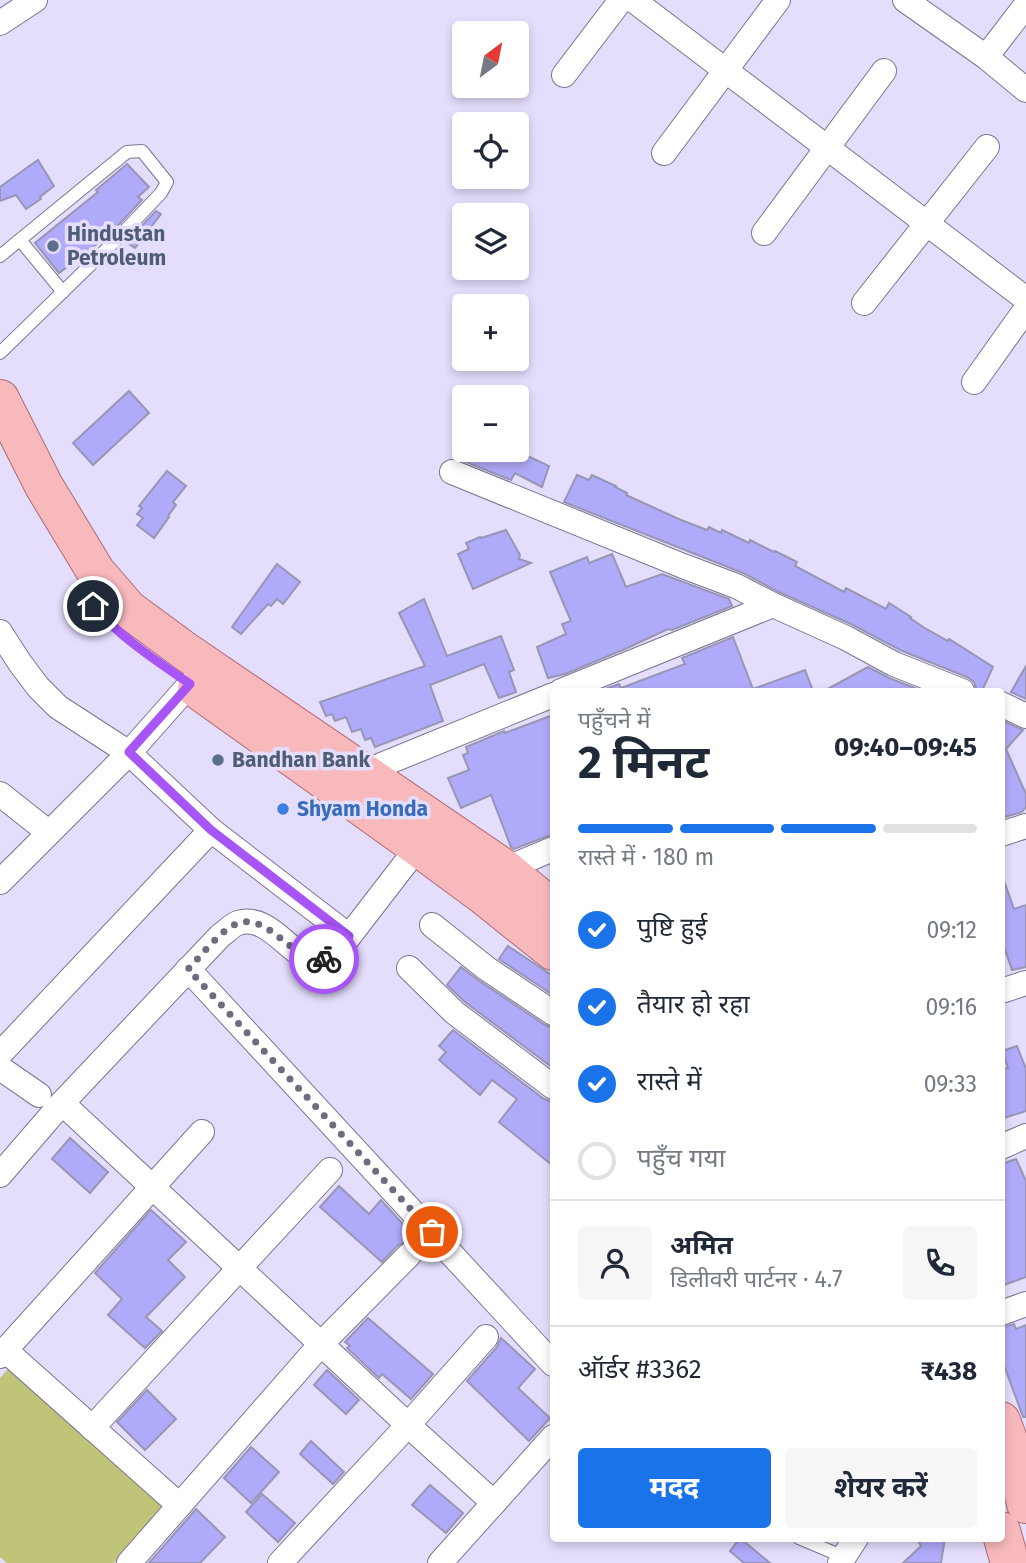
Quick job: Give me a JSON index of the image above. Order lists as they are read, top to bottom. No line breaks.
{"places":["Hindustan Petroleum","Bandhan Bank","Shyam Honda"],"north":"top right","page":{"map_buttons":["+","−"],"heading":["2 मिनट","पहुँचने में","09:40–09:45"],"panel":["अमित","डिलीवरी पार्टनर · 4.7","ऑर्डर #3362","₹438"],"bar":"रास्ते में · 180 m","list":[["पुष्टि हुई","09:12"],["तैयार हो रहा","09:16"],["रास्ते में","09:33"],"पहुँच गया"],"buttons":["मदद","शेयर करें"]}}
